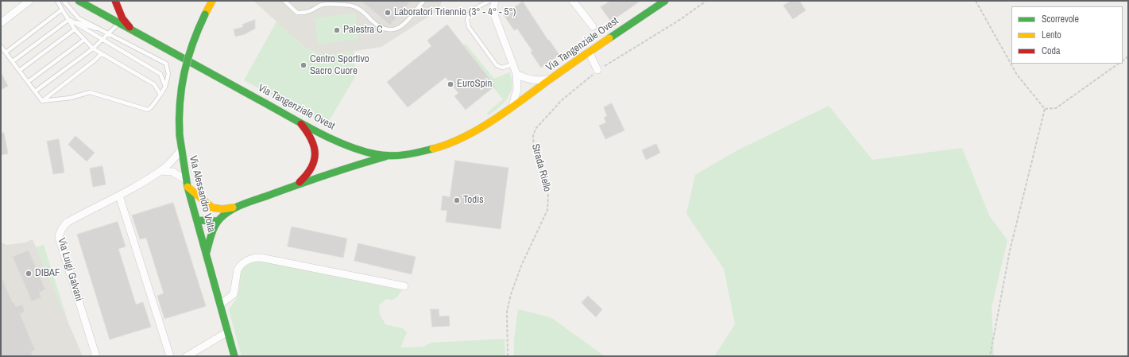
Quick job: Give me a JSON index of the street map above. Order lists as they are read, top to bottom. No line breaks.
{"streets":{"main road":["Via Tangenziale Ovest","Via Alessandro Volta"],"street":["Via Luigi Galvani"],"path":["Strada Riello"]},"crossings":[["Via Alessandro Volta","Via Luigi Galvani"]],"places":["Laboratori Triennio (3° - 4° - 5°)","Palestra C","Centro Sportivo Sacro Cuore","EuroSpin","Todis","DIBAF"],"legend":["Scorrevole","Lento","Coda"]}
